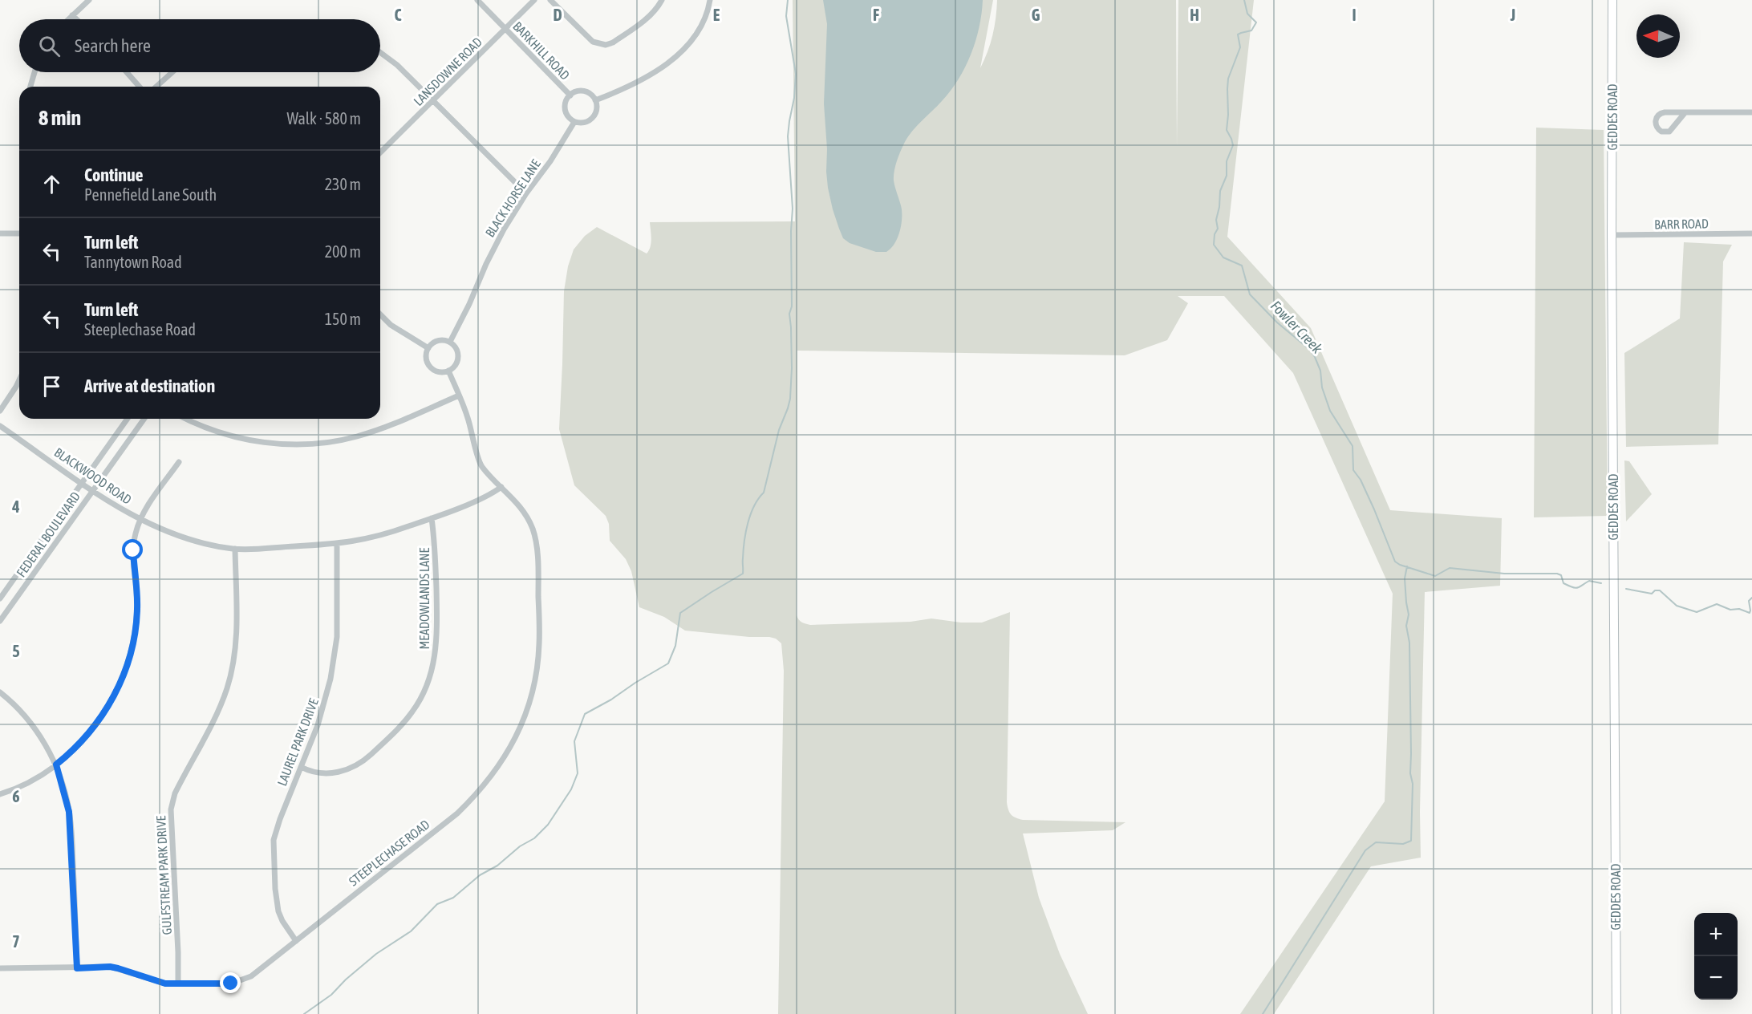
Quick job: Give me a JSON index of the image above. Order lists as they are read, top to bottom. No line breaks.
{"streets":{"main road":["GEDDES ROAD"],"street":["BARKHILL ROAD","LANSDOWNE ROAD","BLACK HORSE LANE","BARR ROAD","BLACKWOOD ROAD","FEDERAL BOULEVARD","MEADOWLANDS LANE","LAUREL PARK DRIVE","STEEPLECHASE ROAD","GULFSTREAM PARK DRIVE"]},"crossings":[["BARKHILL ROAD","LANSDOWNE ROAD"],["BARKHILL ROAD","BLACK HORSE LANE"],["GEDDES ROAD","BARR ROAD"],["BLACKWOOD ROAD","FEDERAL BOULEVARD"],["BLACKWOOD ROAD","MEADOWLANDS LANE"],["BLACKWOOD ROAD","LAUREL PARK DRIVE"],["BLACKWOOD ROAD","STEEPLECHASE ROAD"],["BLACKWOOD ROAD","GULFSTREAM PARK DRIVE"],["MEADOWLANDS LANE","LAUREL PARK DRIVE"],["LAUREL PARK DRIVE","STEEPLECHASE ROAD"],["STEEPLECHASE ROAD","GULFSTREAM PARK DRIVE"]],"water":["Fowler Creek"],"north":"left","page":{"search":"Search here","heading":["8 min","Walk · 580 m"],"list":[["Continue","Pennefield Lane South","230 m"],["Turn left","Tannytown Road","200 m"],["Turn left","Steeplechase Road","150 m"],"Arrive at destination"],"map_buttons":["+","−"]},"grid":{"columns":["C","D","E","F","G","H","I","J"],"rows":["4","5","6","7"]}}
